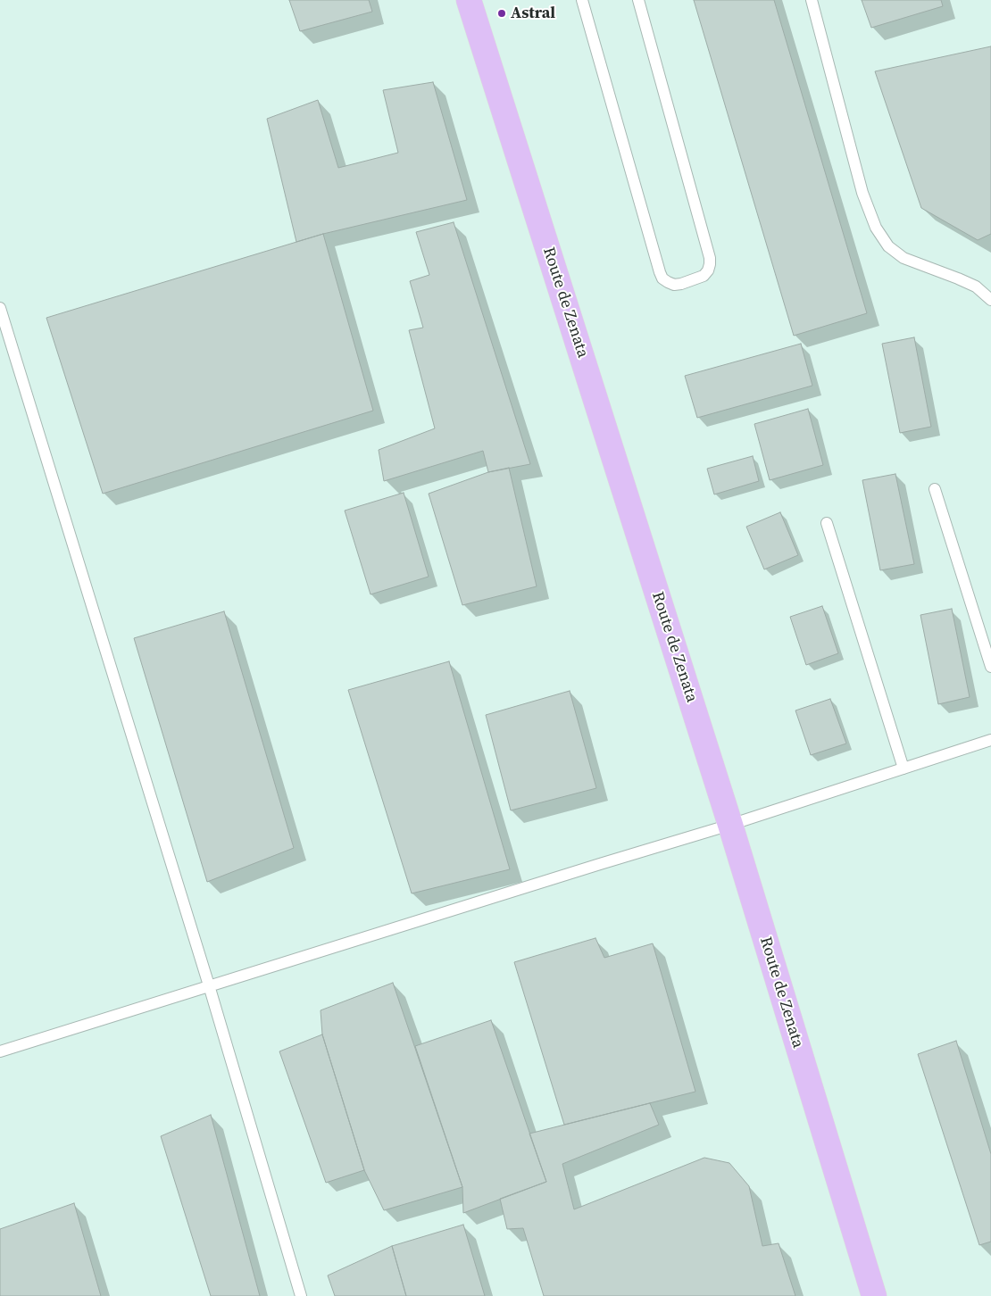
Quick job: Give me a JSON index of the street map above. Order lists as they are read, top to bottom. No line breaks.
{"streets":{"main road":["Route de Zenata"]},"places":["Astral"]}
